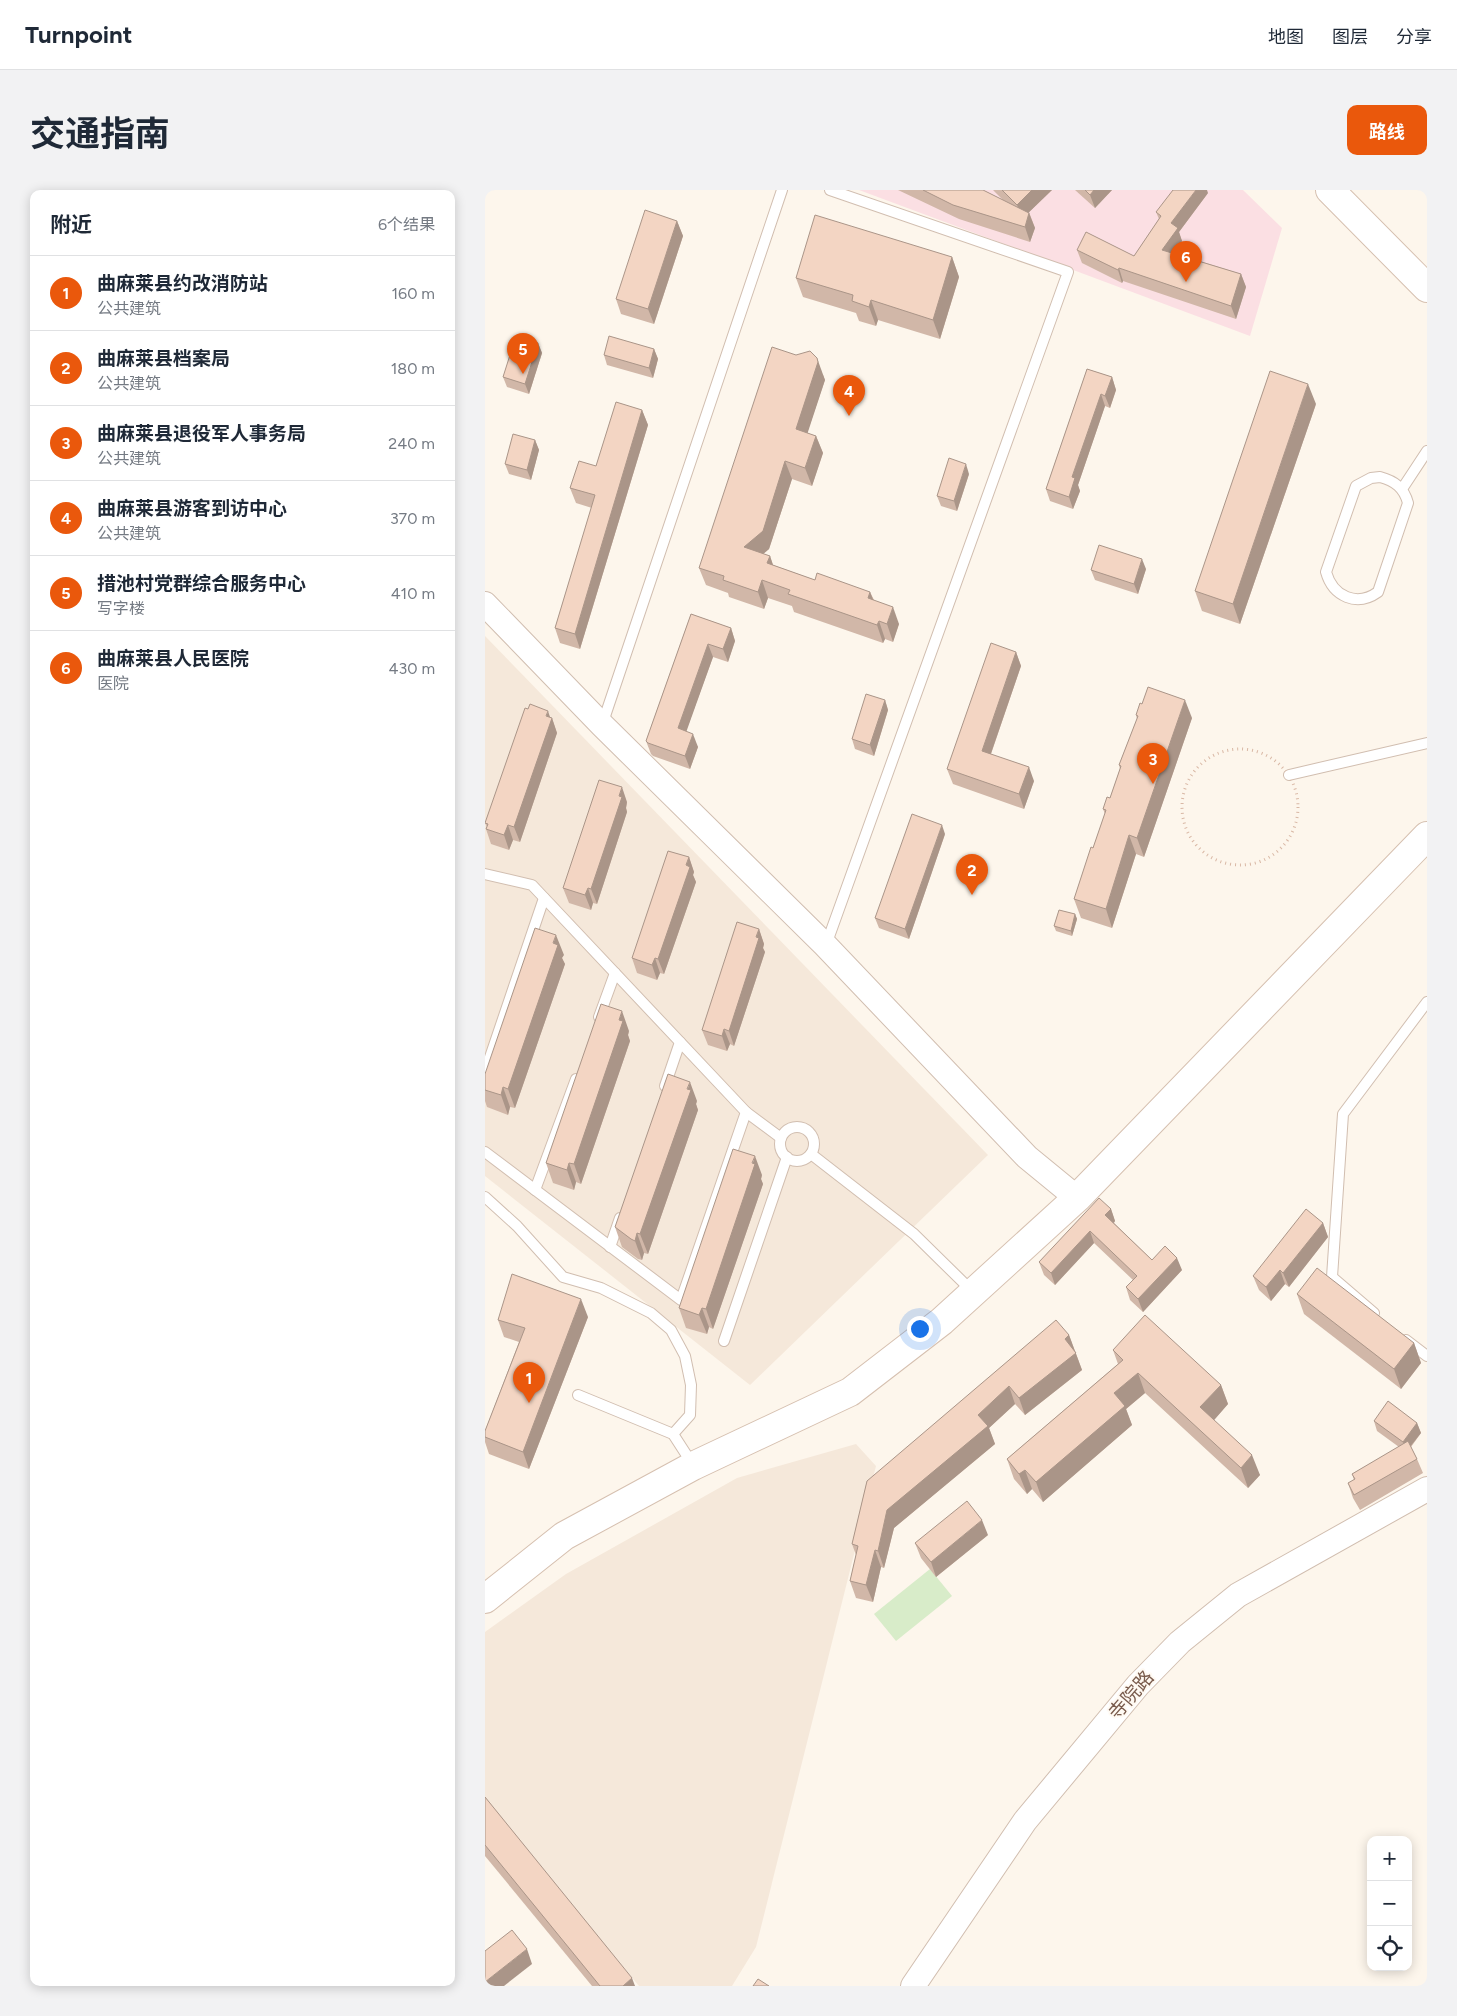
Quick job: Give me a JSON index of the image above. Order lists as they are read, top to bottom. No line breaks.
{"streets":{"street":["寺院路"]},"page":{"header":"Turnpoint","nav":["地图","图层","分享"],"title":"交通指南","buttons":"路线","heading":["附近","6个结果"],"pins":["6","5","4","3","2","1"],"list":[{"mark":"1","name":"曲麻莱县约改消防站","note":"公共建筑","value":"160 m"},{"mark":"2","name":"曲麻莱县档案局","note":"公共建筑","value":"180 m"},{"mark":"3","name":"曲麻莱县退役军人事务局","note":"公共建筑","value":"240 m"},{"mark":"4","name":"曲麻莱县游客到访中心","note":"公共建筑","value":"370 m"},{"mark":"5","name":"措池村党群综合服务中心","note":"写字楼","value":"410 m"},{"mark":"6","name":"曲麻莱县人民医院","note":"医院","value":"430 m"}],"map_buttons":["+","−"]}}
